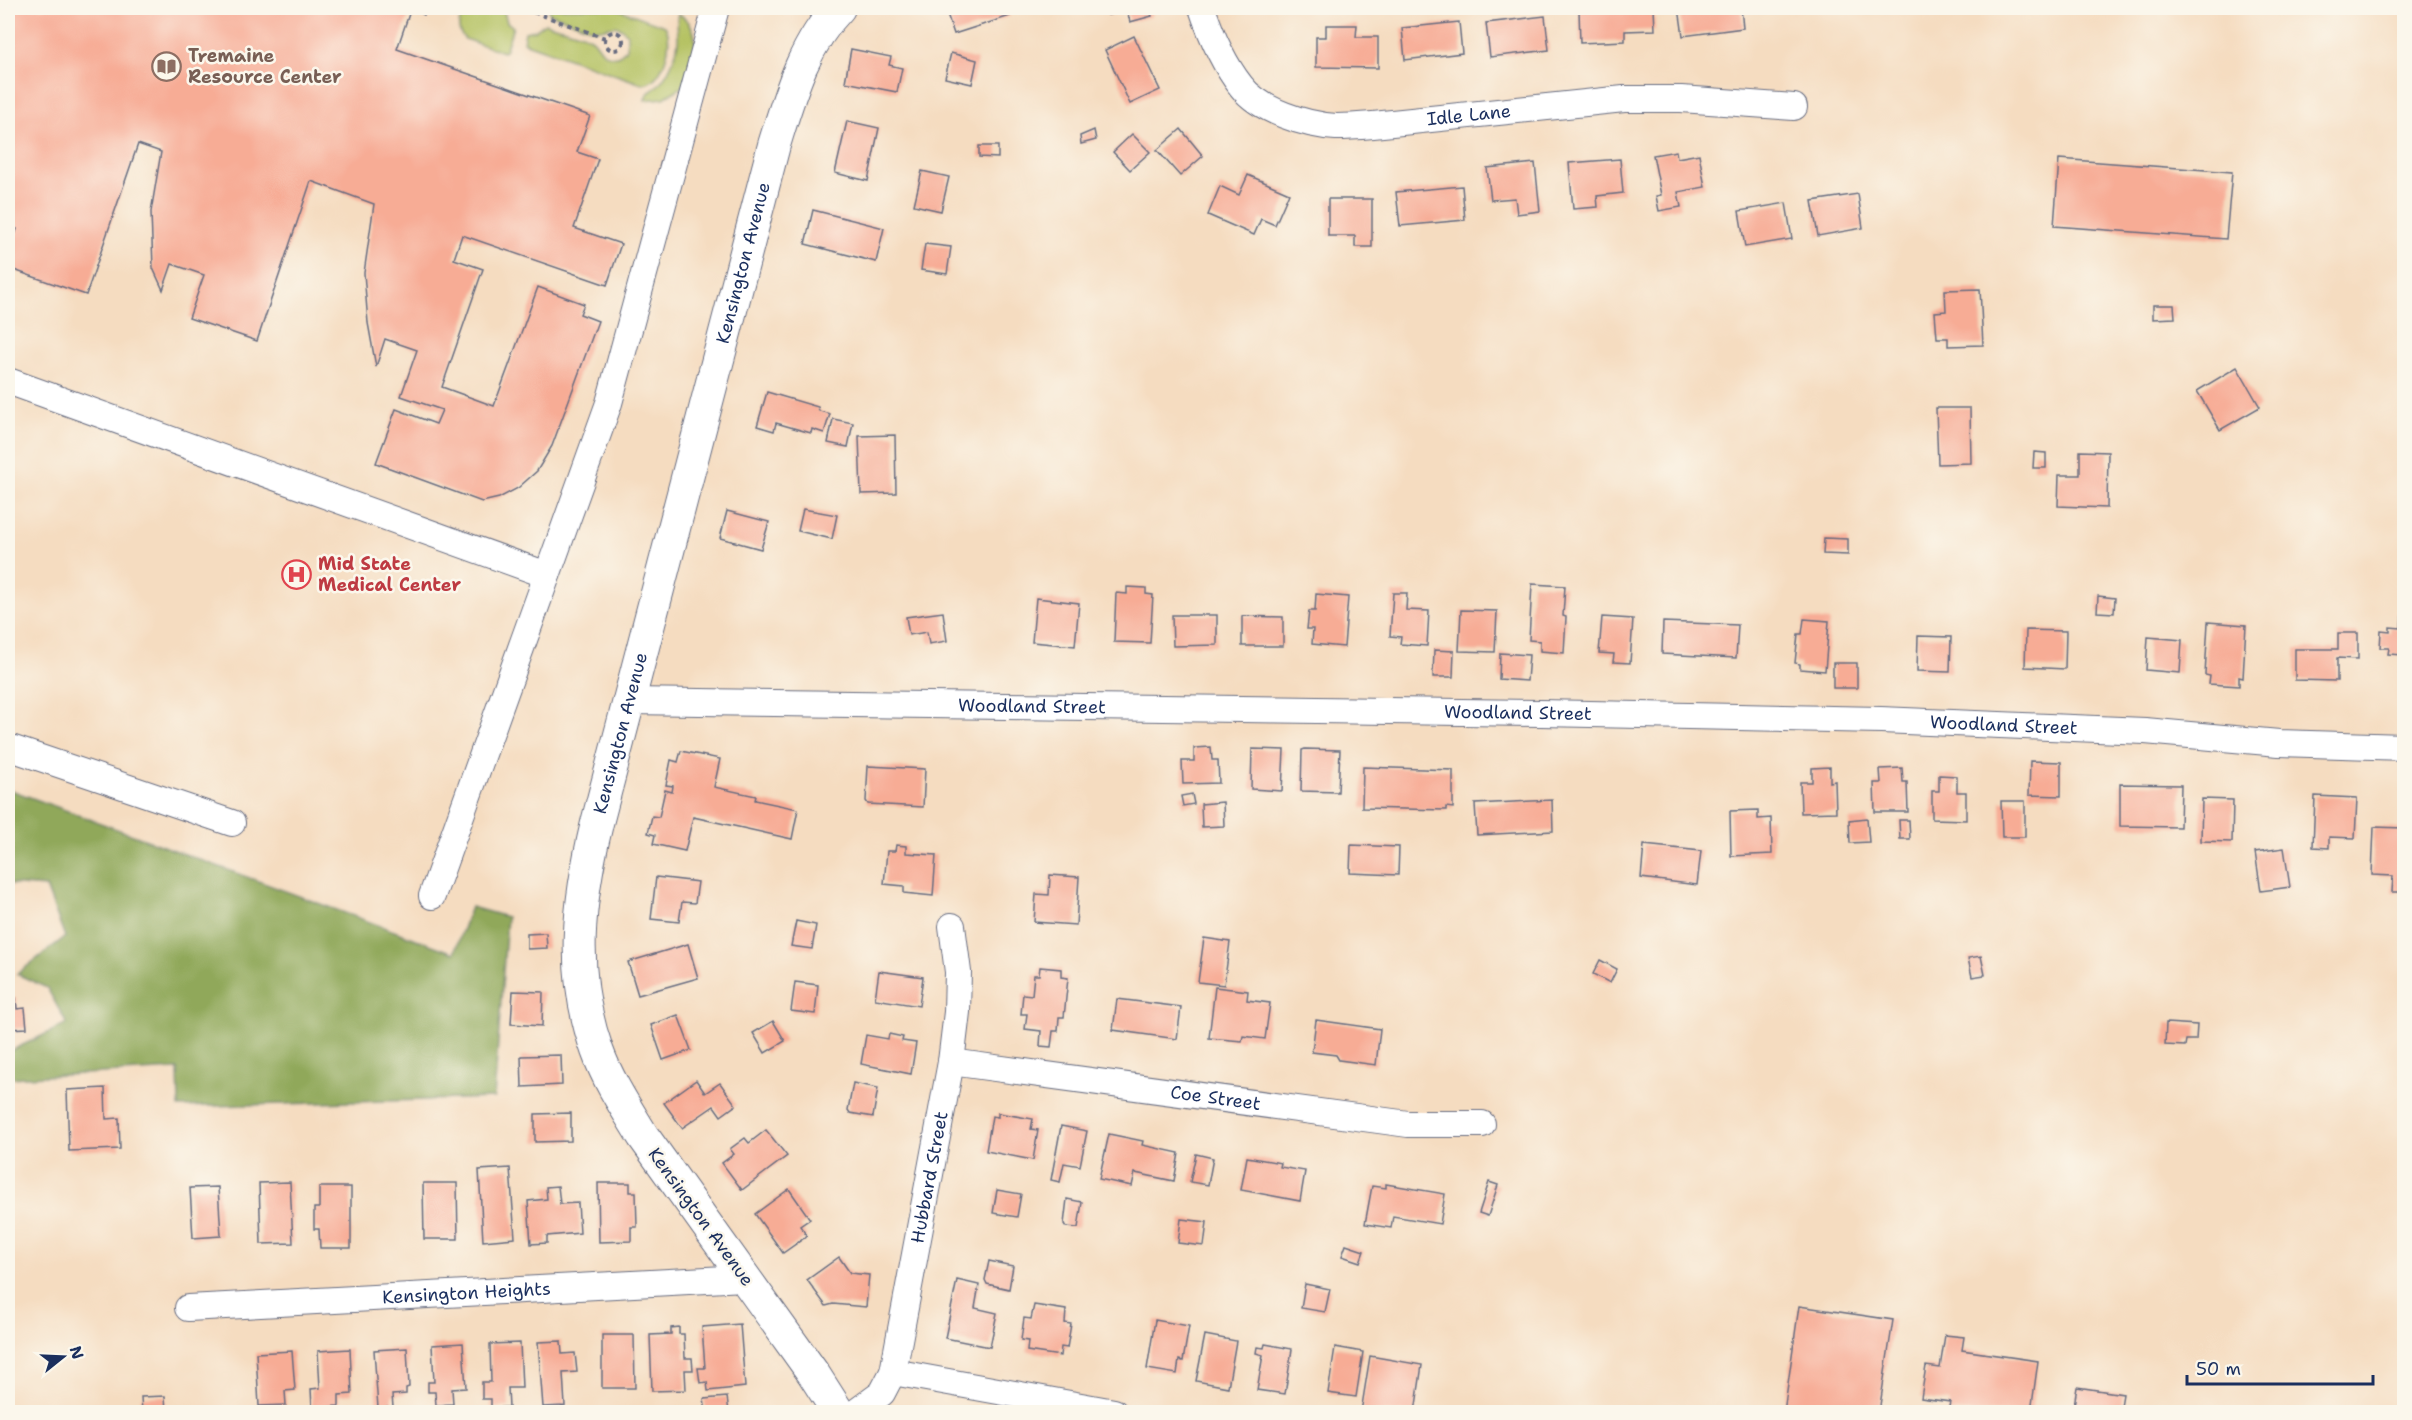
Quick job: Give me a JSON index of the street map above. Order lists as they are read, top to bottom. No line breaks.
{"streets":{"main road":["Kensington Avenue"],"street":["Idle Lane","Woodland Street","Coe Street","Hubbard Street","Kensington Heights"]},"crossings":[["Kensington Avenue","Woodland Street"],["Kensington Avenue","Kensington Heights"],["Coe Street","Hubbard Street"]],"places":{"library":["Tremaine Resource Center"],"hospital":["Mid State Medical Center"]},"scale_bar":"50 m","north":"right"}
